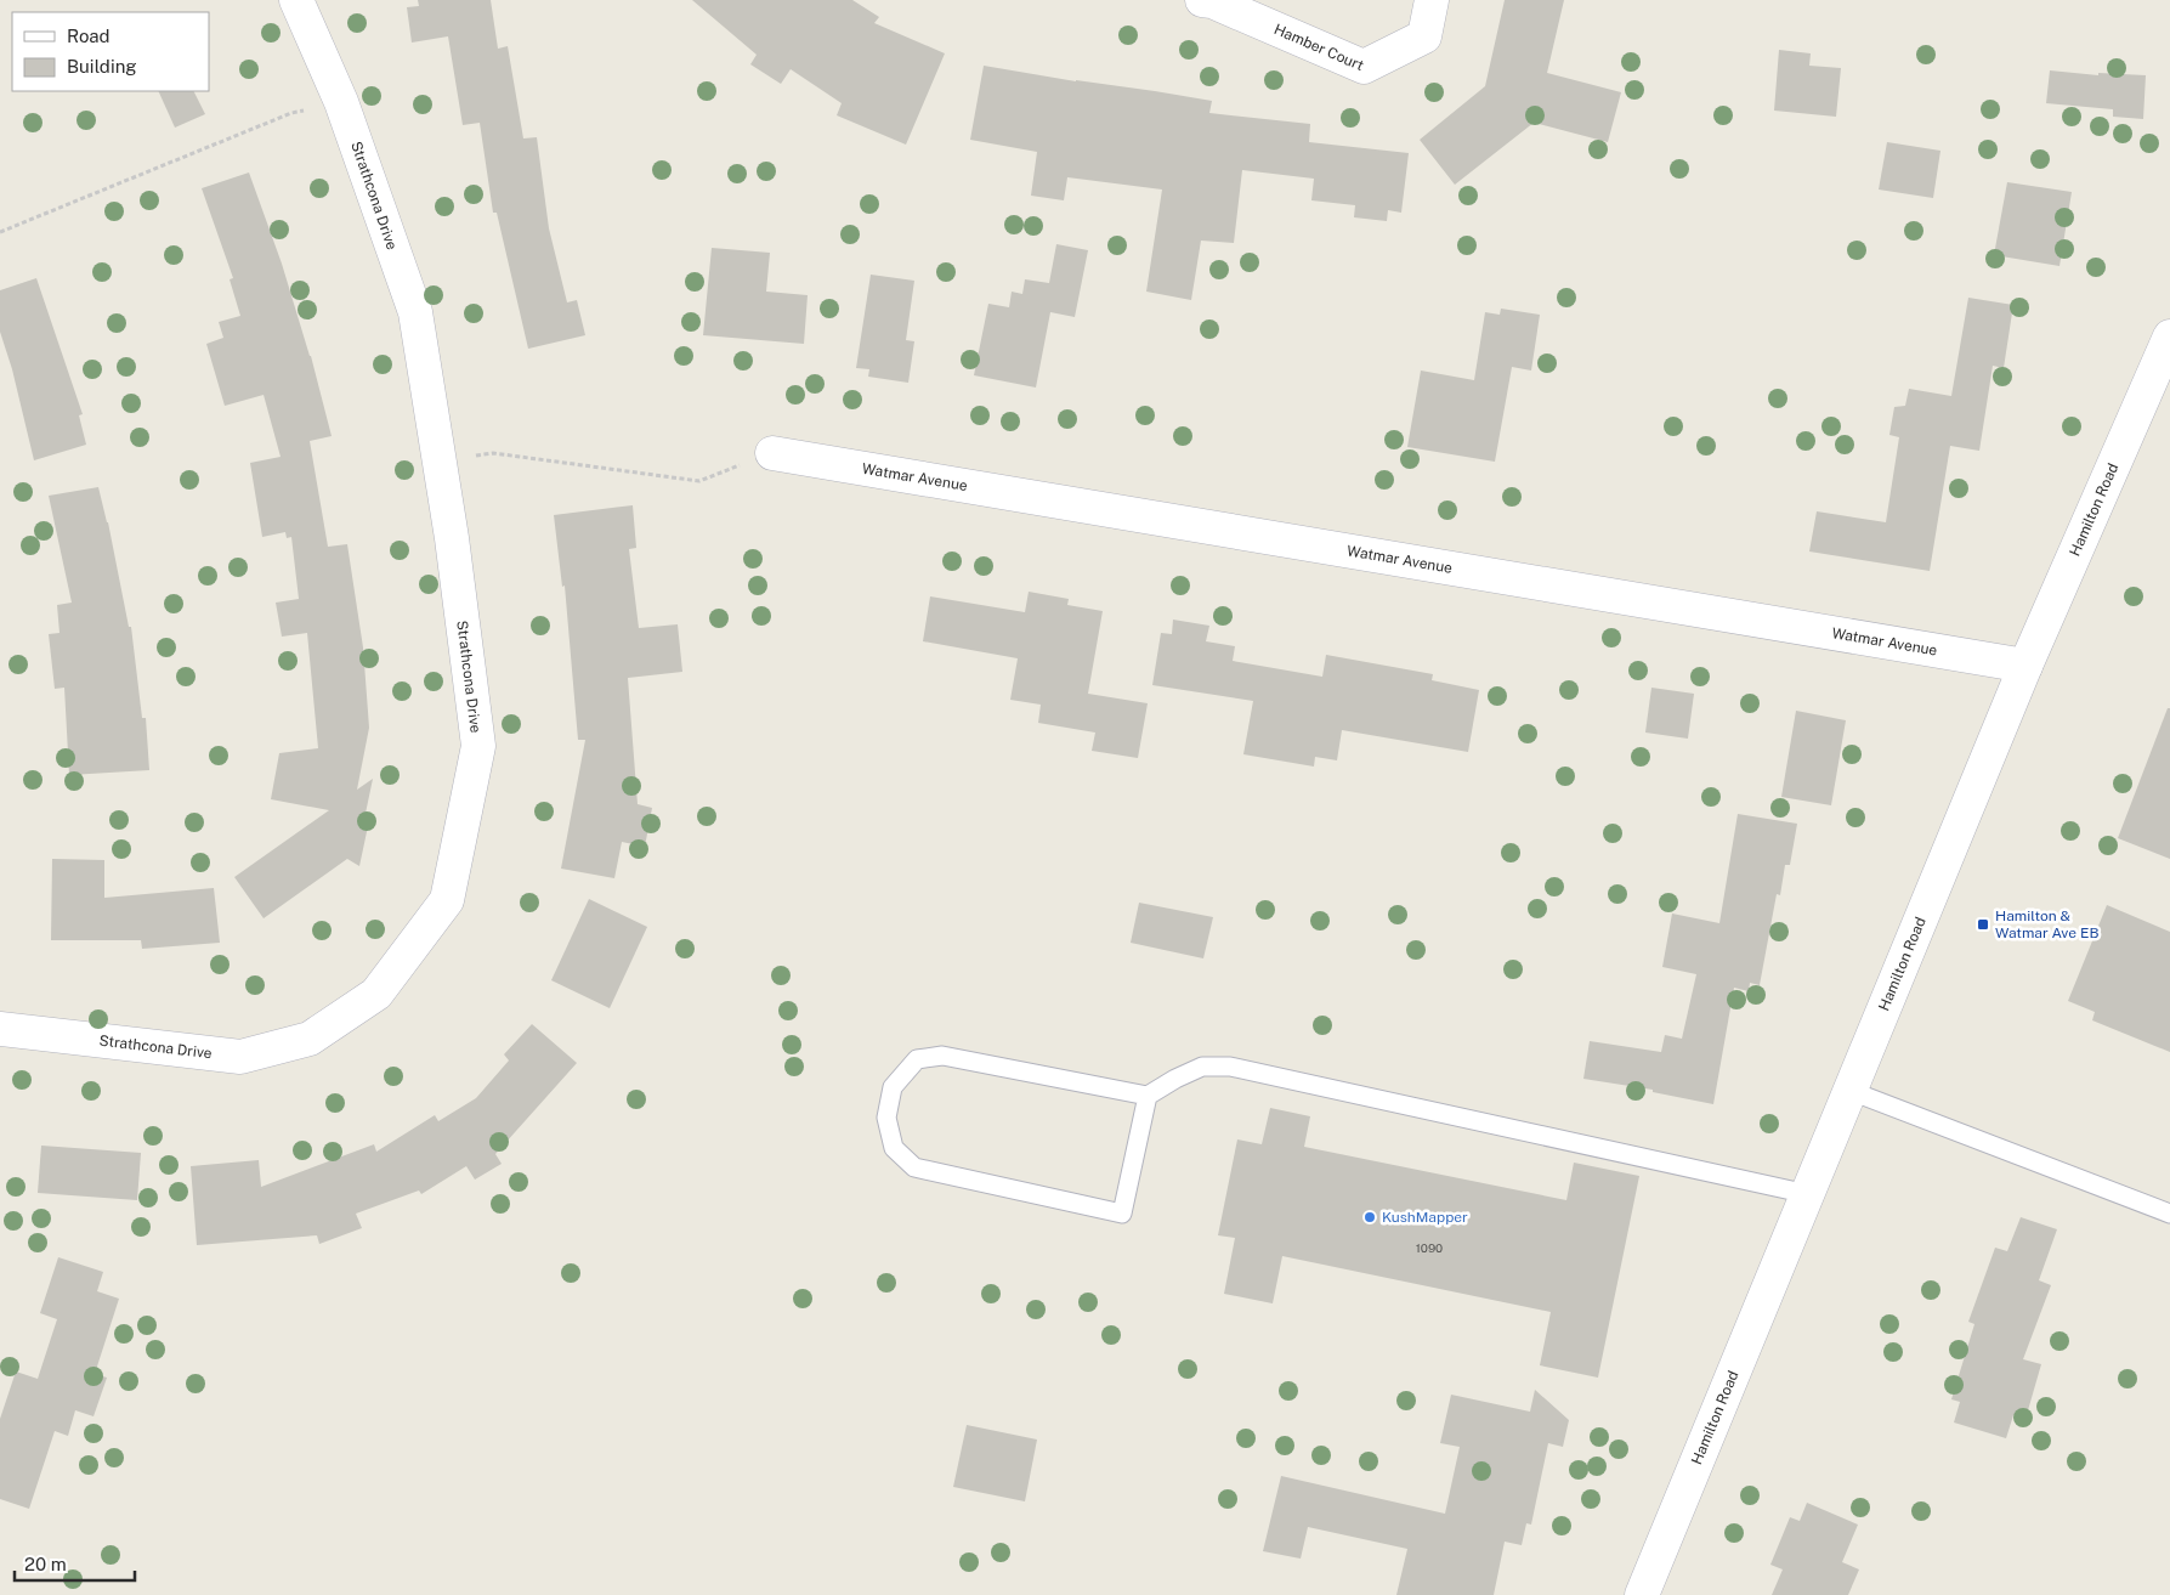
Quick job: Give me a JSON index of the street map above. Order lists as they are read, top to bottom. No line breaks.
{"streets":{"street":["Hamber Court","Strathcona Drive","Watmar Avenue","Hamilton Road"]},"crossings":[["Watmar Avenue","Hamilton Road"]],"places":{"transit":["Hamilton & Watmar Ave EB"],"other":["KushMapper"]},"house_numbers":["1090"],"legend":["Road","Building"],"scale_bar":"20 m"}
